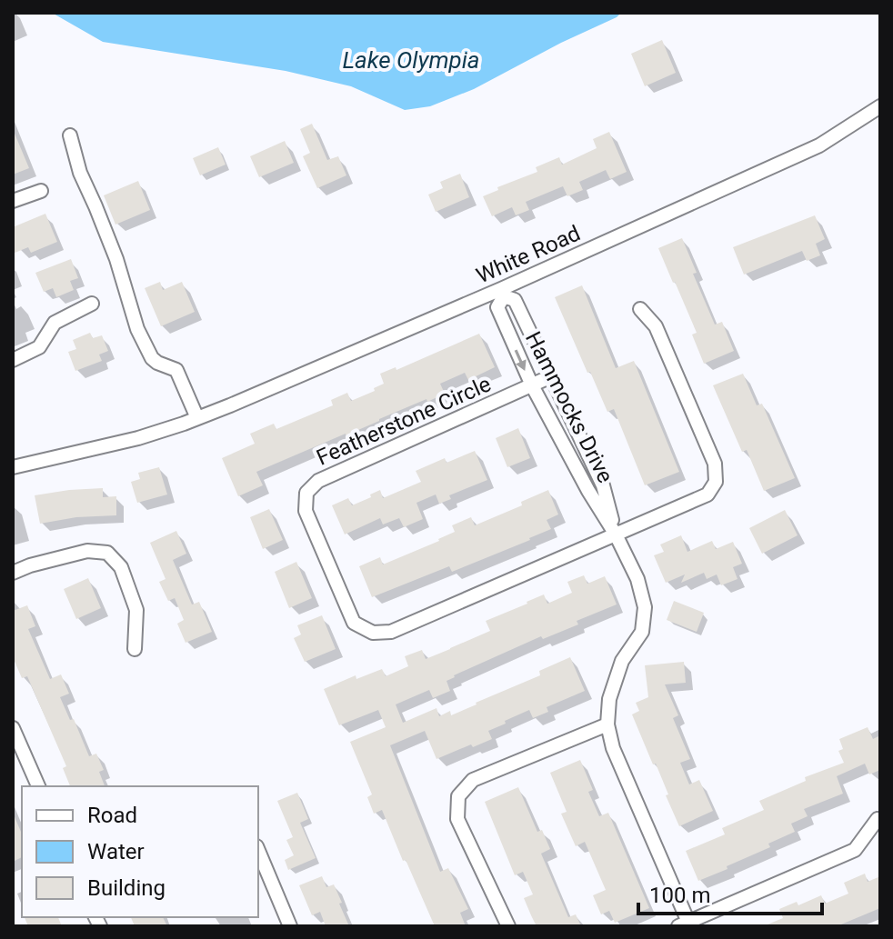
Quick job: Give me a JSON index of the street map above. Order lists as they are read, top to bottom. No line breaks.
{"streets":{"street":["White Road","Hammocks Drive","Featherstone Circle"]},"crossings":[["White Road","Hammocks Drive"],["Hammocks Drive","Featherstone Circle"]],"water":["Lake Olympia"],"legend":["Road","Water","Building"],"scale_bar":"100 m"}
